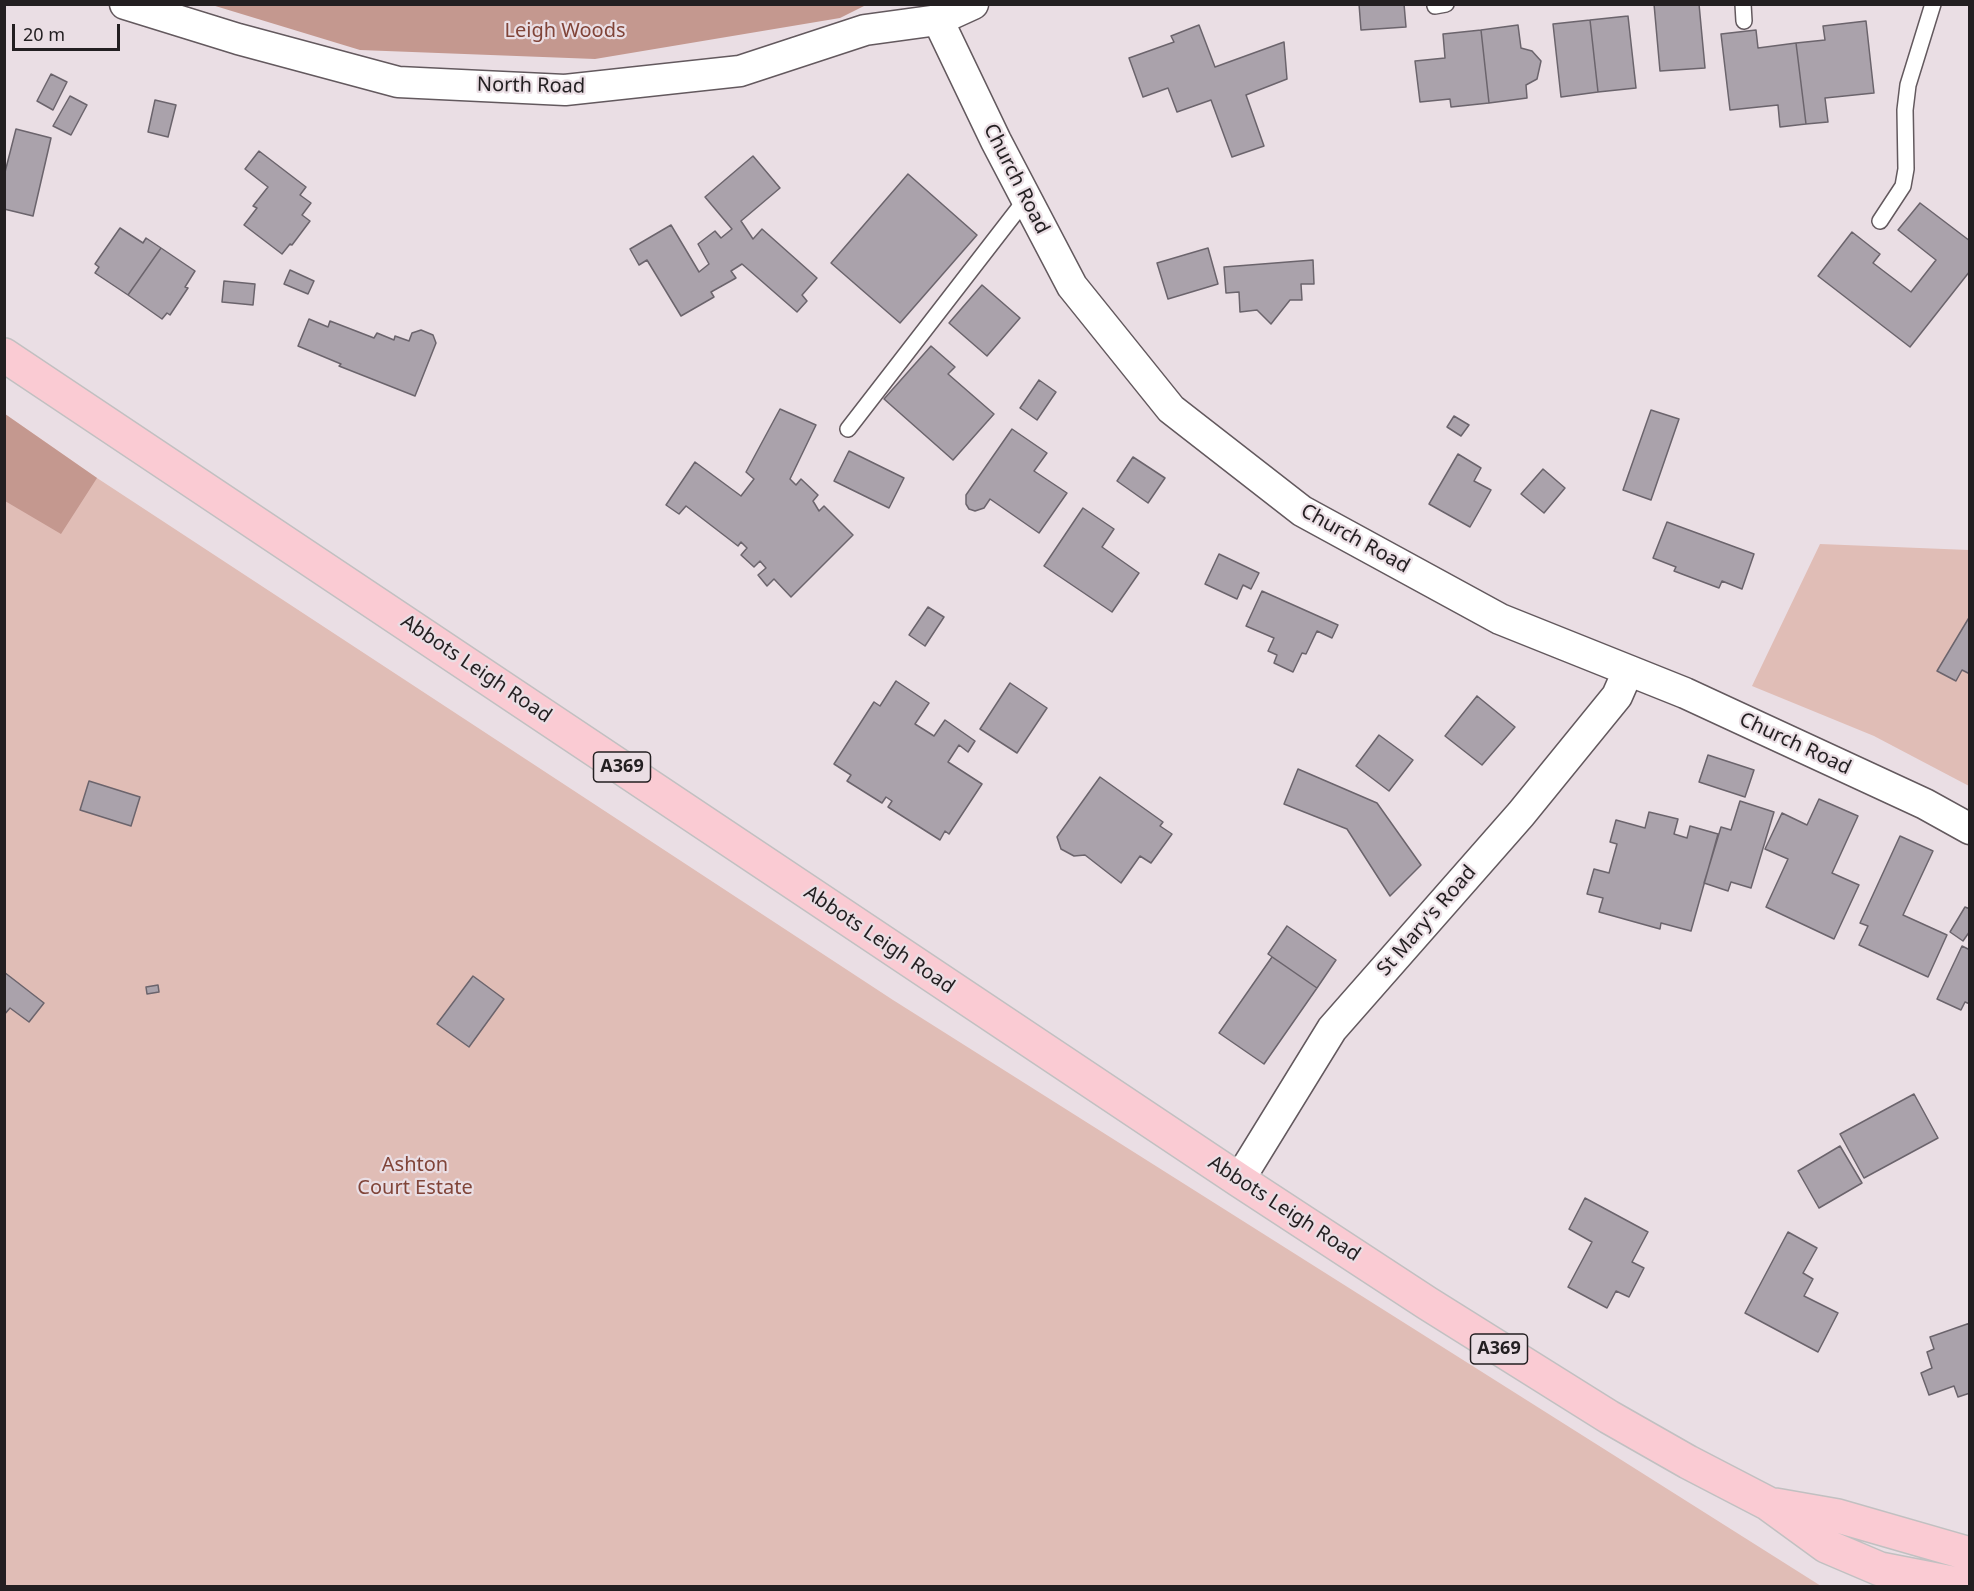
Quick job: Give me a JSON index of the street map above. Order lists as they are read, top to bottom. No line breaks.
{"streets":{"main road":["Abbots Leigh Road","A369"],"street":["North Road","Church Road","St Mary's Road"]},"crossings":[["North Road","Church Road"],["Church Road","St Mary's Road"],["Abbots Leigh Road","St Mary's Road"]],"parks":["Leigh Woods","Ashton Court Estate"],"scale_bar":"20 m"}
